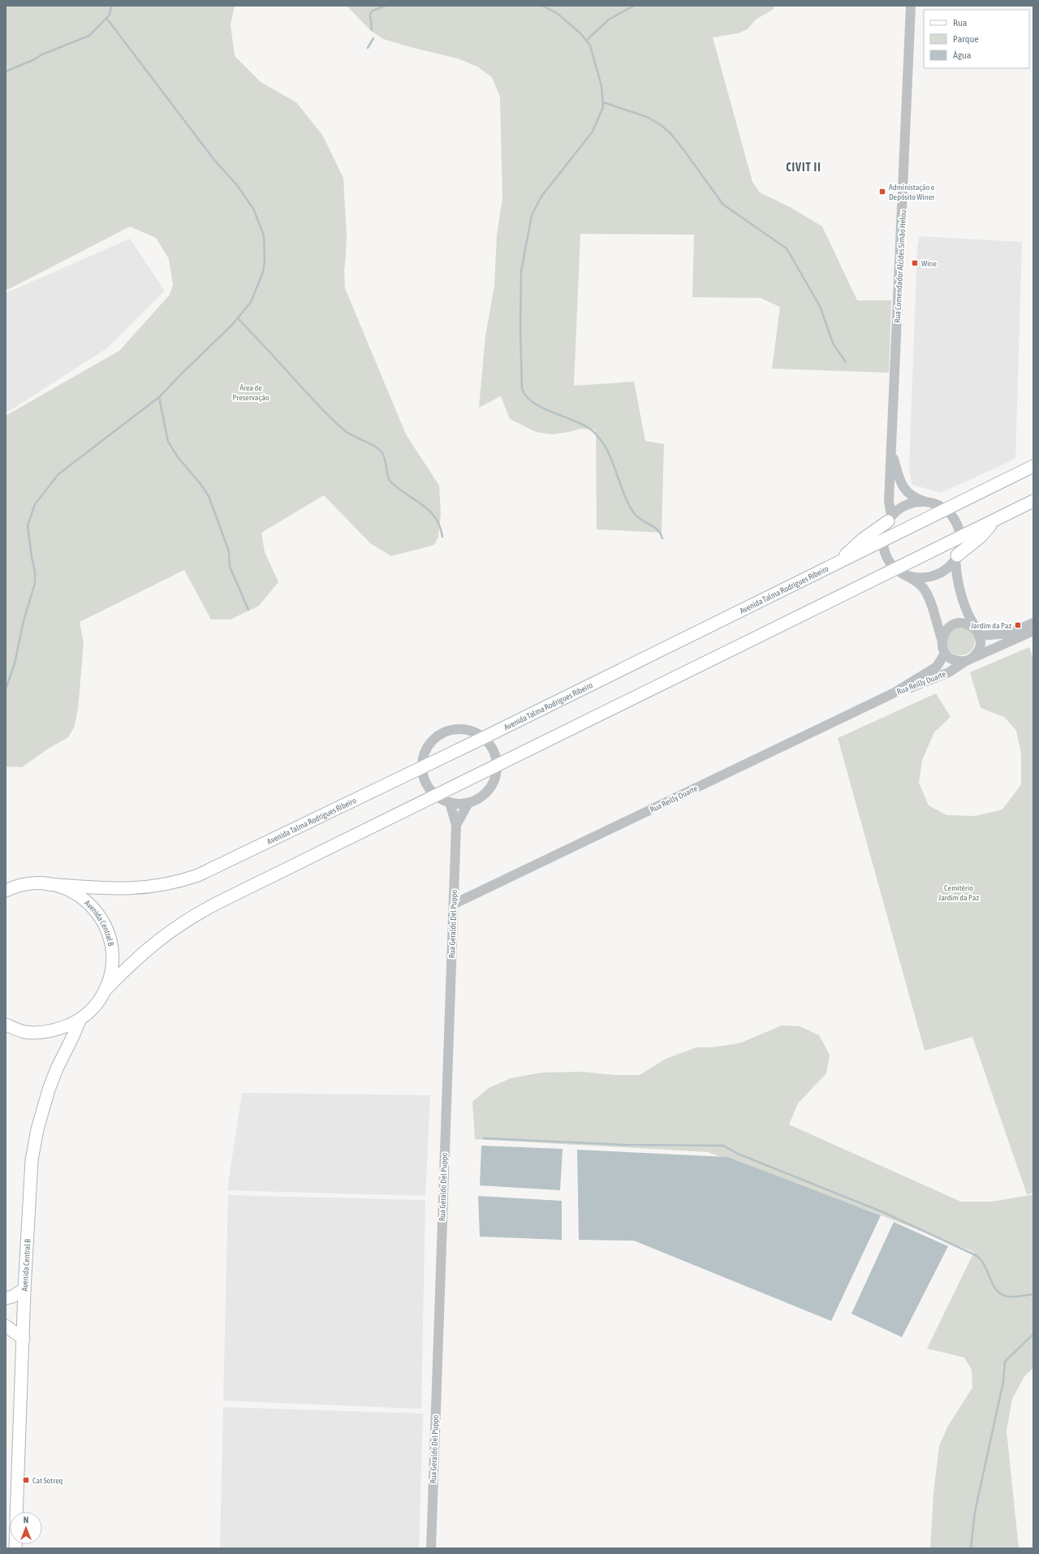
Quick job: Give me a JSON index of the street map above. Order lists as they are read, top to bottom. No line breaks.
{"streets":{"main road":["Avenida Talma Rodrigues Ribeiro","Avenida Central B"],"street":["Rua Comendador Alcides Simão Helou","Rua Reilly Duarte","Rua Geraldo Del Puppo"]},"crossings":[["Rua Comendador Alcides Simão Helou","Avenida Talma Rodrigues Ribeiro"],["Avenida Talma Rodrigues Ribeiro","Avenida Central B"],["Rua Reilly Duarte","Rua Geraldo Del Puppo"]],"districts":["CIVIT II"],"parks":["Área de Preservação","Cemitério Jardim da Paz"],"places":{"transit":["Administação e Depósito Winer","Wine","Jardim da Paz","Cat Sotreq"]},"legend":["Rua","Parque","Água"],"north":"top"}
